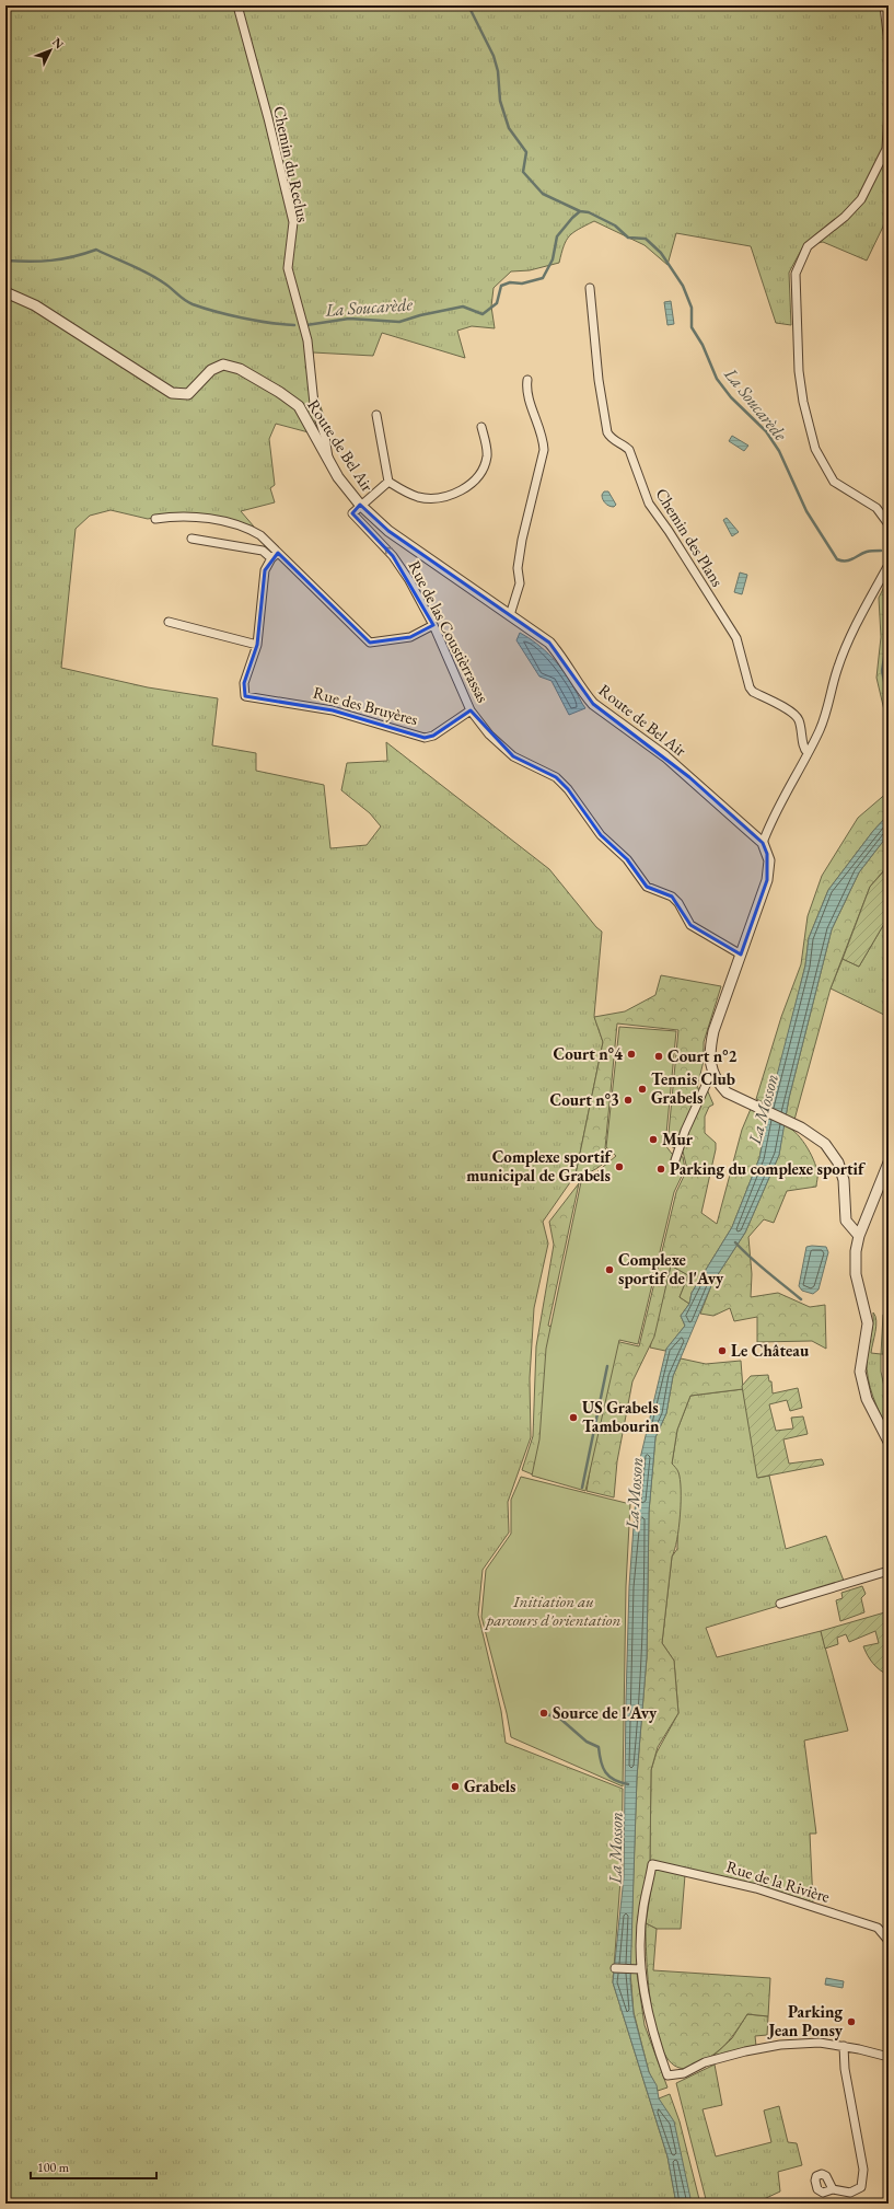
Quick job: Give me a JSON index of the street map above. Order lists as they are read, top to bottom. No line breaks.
{"streets":{"street":["Chemin du Reclus","Route de Bel Air","Chemin des Plans","Rue de las Coustièrrassas","Rue des Bruyères","Rue de la Rivière"]},"crossings":[["Chemin du Reclus","Route de Bel Air"],["Route de Bel Air","Rue de las Coustièrrassas"],["Rue de las Coustièrrassas","Rue des Bruyères"]],"water":["La Soucarède","La Mosson"],"parks":["Initiation au parcours d'orientation"],"places":["Court n°4","Court n°2","Tennis Club Grabels","Court n°3","Mur","Complexe sportif municipal de Grabels","Parking du complexe sportif","Complexe sportif de l'Avy","Le Château","US Grabels Tambourin","Source de l'Avy","Grabels","Parking Jean Ponsy"],"scale_bar":"100 m","north":"top right"}
